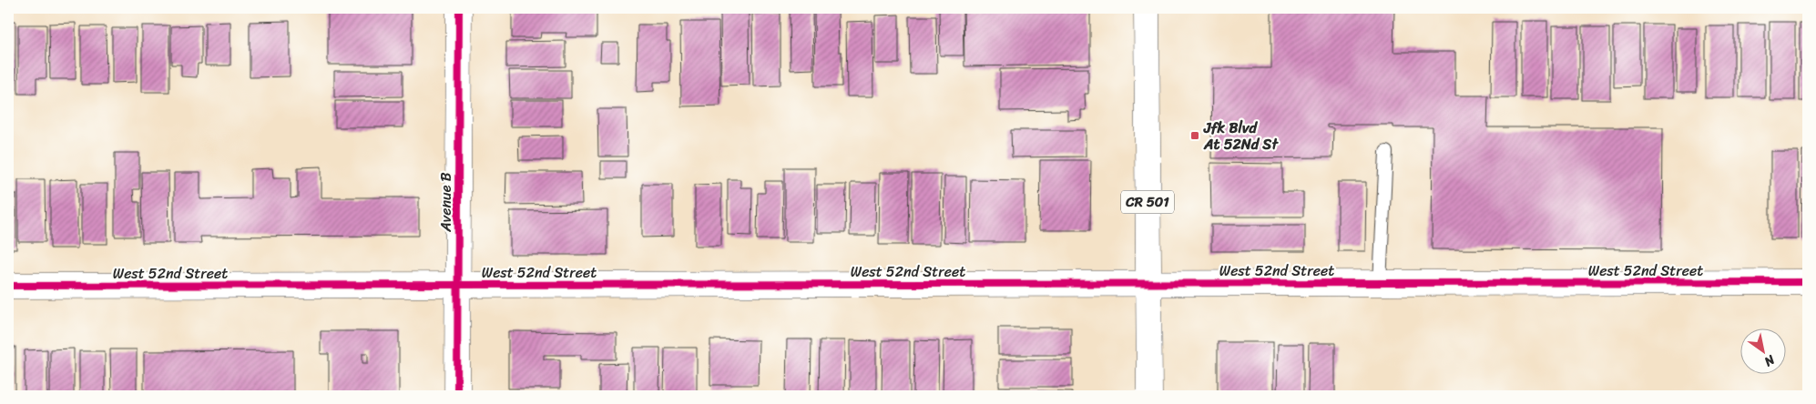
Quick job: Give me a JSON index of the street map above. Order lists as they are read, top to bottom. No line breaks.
{"streets":{"street":["Avenue B","CR 501","West 52nd Street"]},"crossings":[["Avenue B","West 52nd Street"],["CR 501","West 52nd Street"]],"places":{"transit":["Jfk Blvd At 52Nd St"]},"north":"bottom right"}
